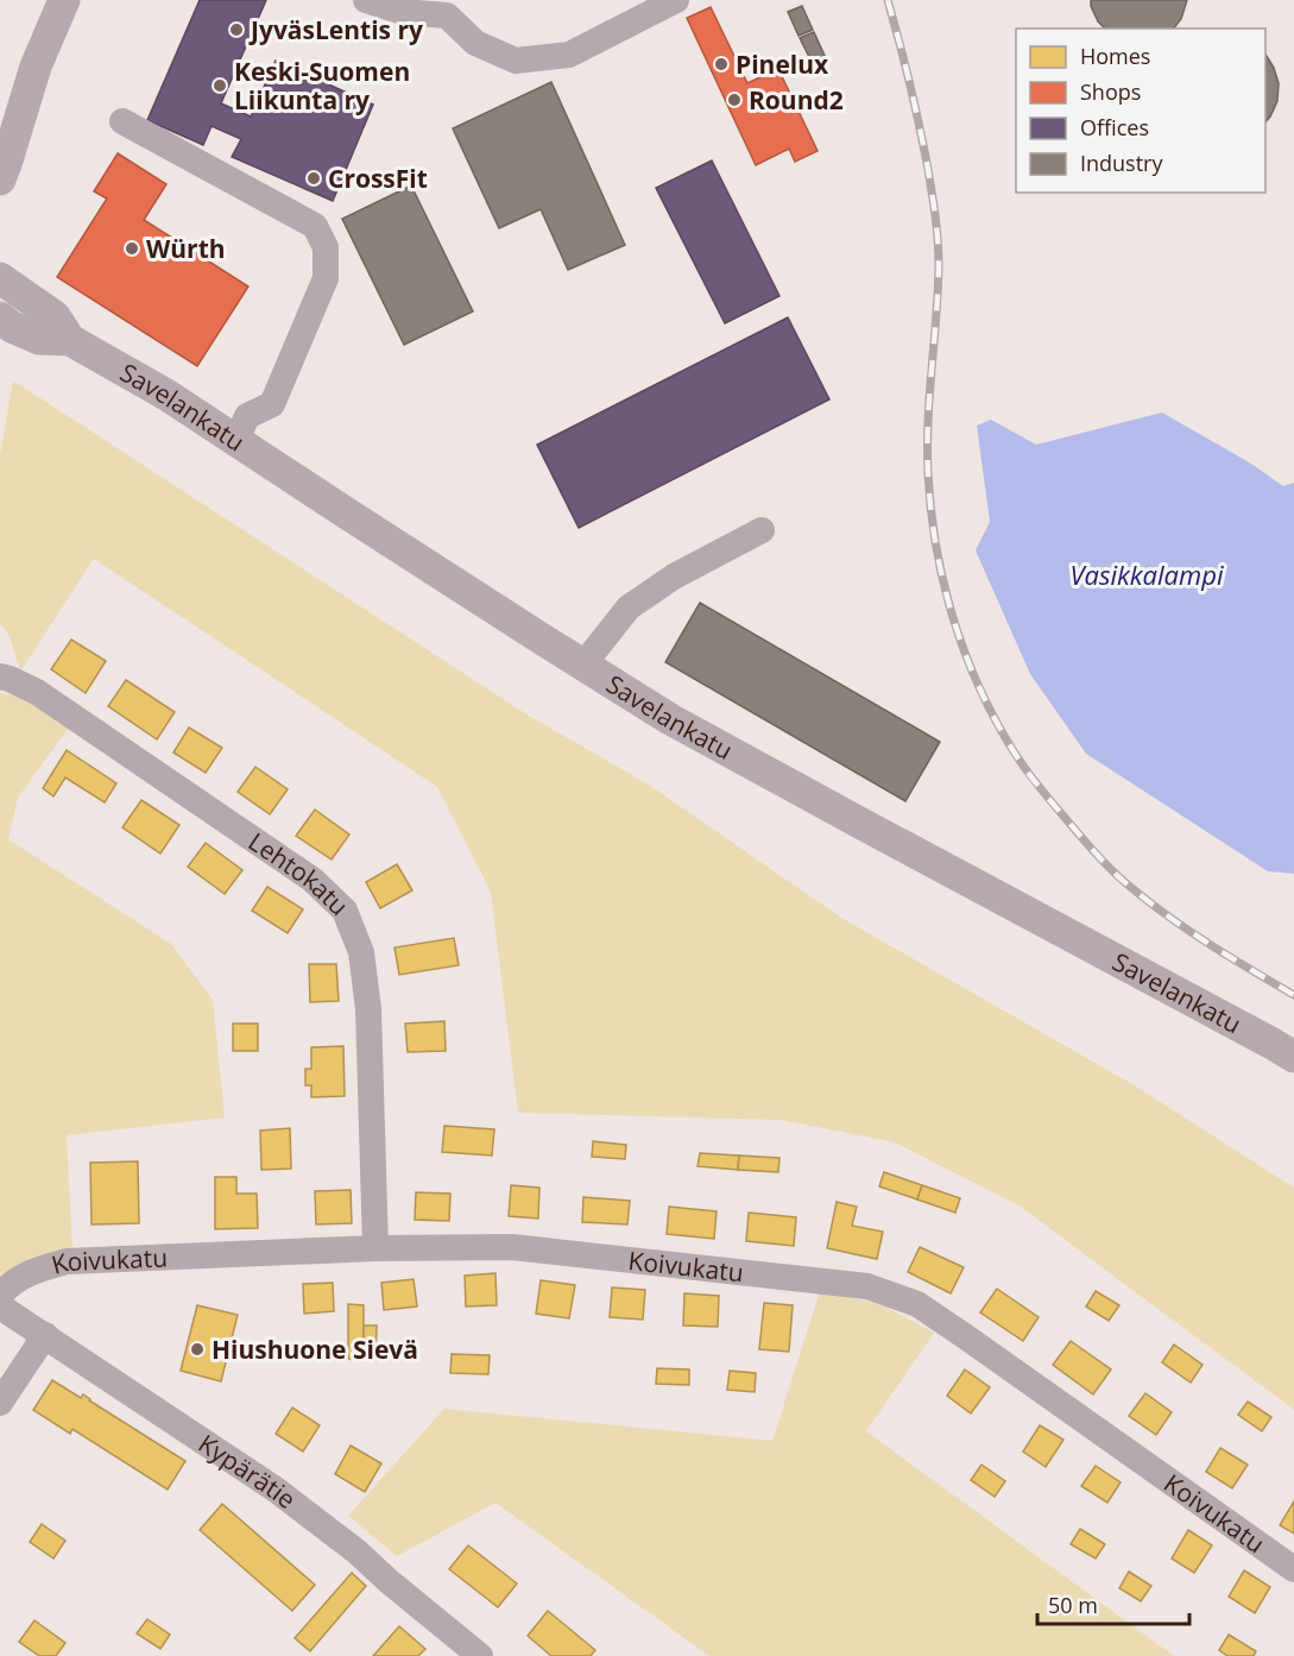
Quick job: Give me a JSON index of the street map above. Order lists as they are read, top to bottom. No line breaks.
{"streets":{"main road":["Savelankatu"],"street":["Lehtokatu","Koivukatu","Kypärätie"]},"crossings":[["Lehtokatu","Koivukatu"]],"water":["Vasikkalampi"],"places":["JyväsLentis ry","Pinelux","Keski-Suomen Liikunta ry","Round2","CrossFit","Würth","Hiushuone Sievä"],"legend":["Homes","Shops","Offices","Industry"],"scale_bar":"50 m"}
